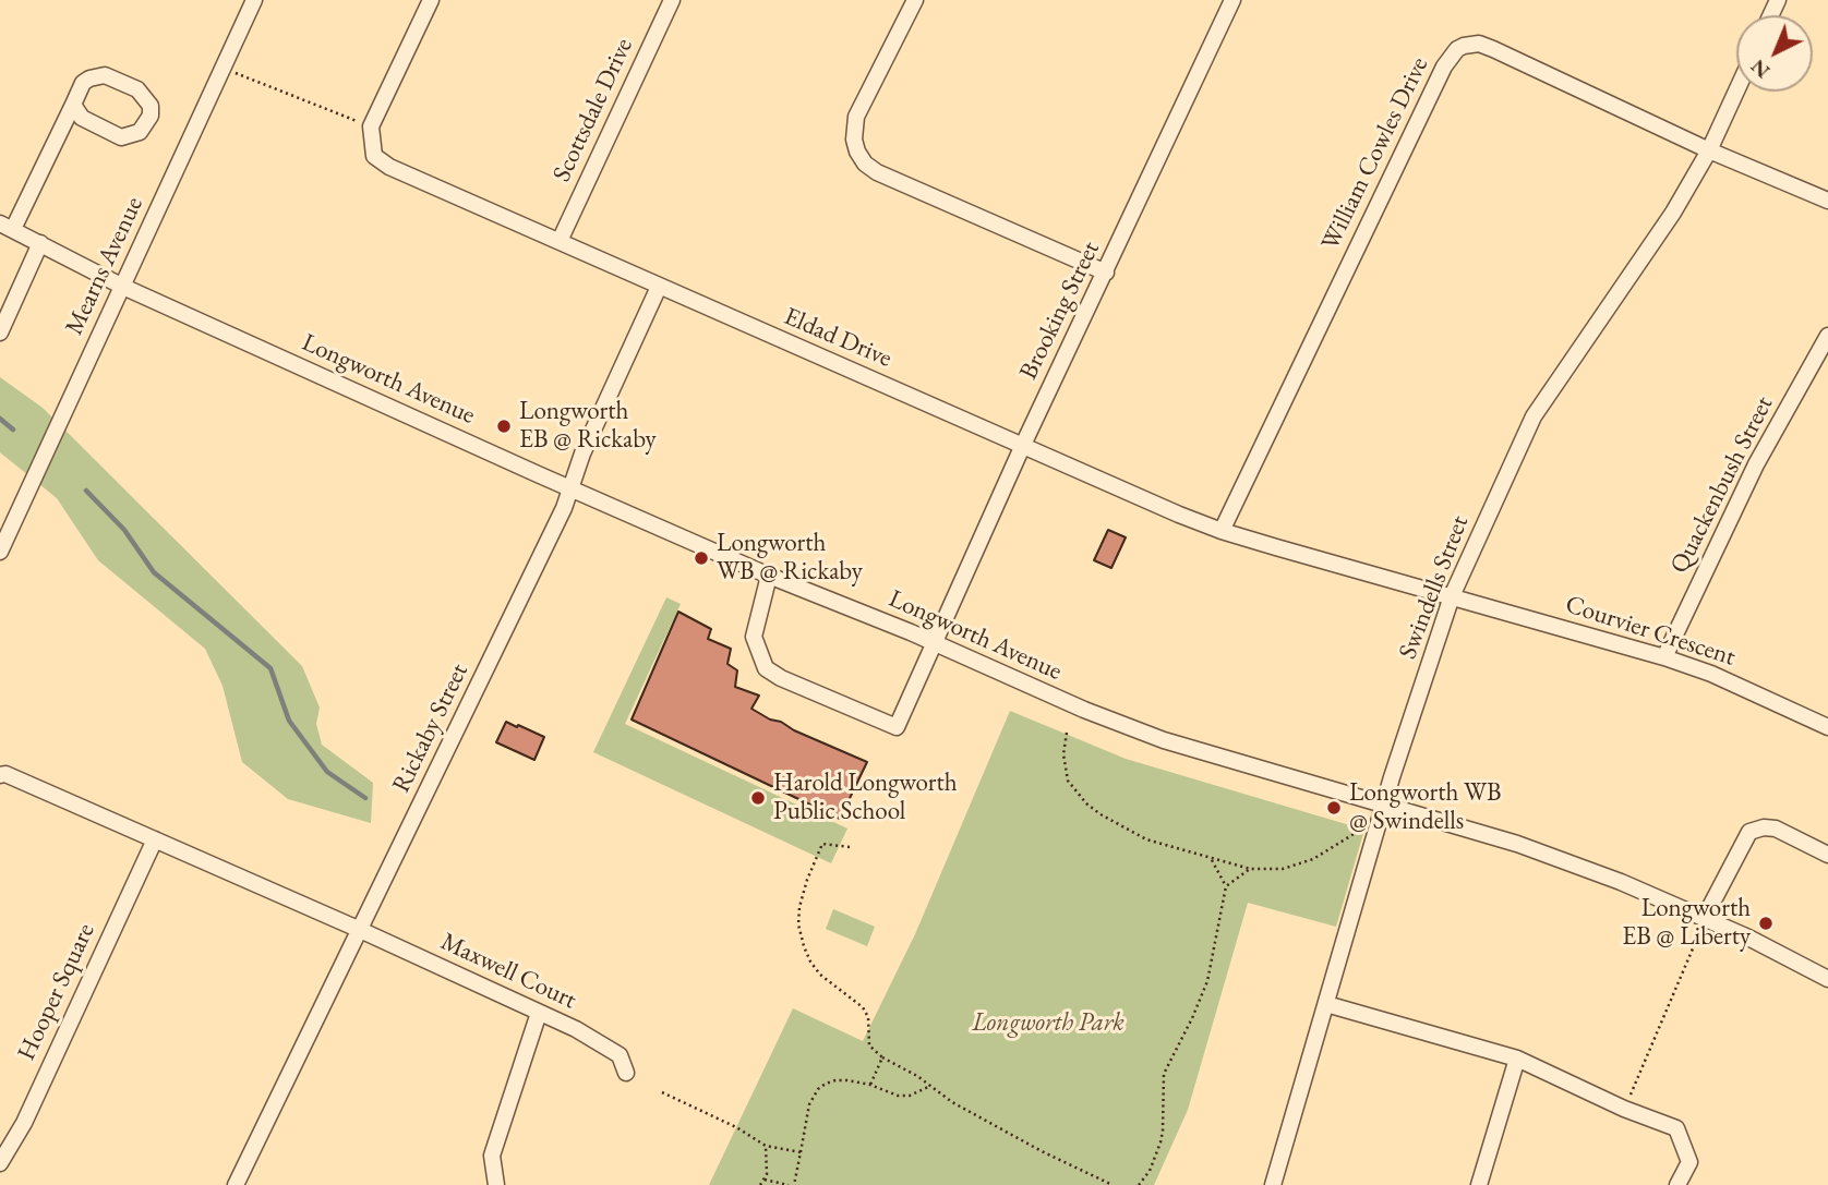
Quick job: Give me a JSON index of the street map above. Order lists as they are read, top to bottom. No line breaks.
{"streets":{"street":["Scottsdale Drive","William Cowles Drive","Mearns Avenue","Brooking Street","Eldad Drive","Longworth Avenue","Quackenbush Street","Swindells Street","Courvier Crescent","Rickaby Street","Maxwell Court","Hooper Square"]},"crossings":[["Scottsdale Drive","Eldad Drive"],["William Cowles Drive","Eldad Drive"],["William Cowles Drive","Swindells Street"],["Mearns Avenue","Longworth Avenue"],["Brooking Street","Eldad Drive"],["Brooking Street","Longworth Avenue"],["Eldad Drive","Swindells Street"],["Eldad Drive","Courvier Crescent"],["Eldad Drive","Rickaby Street"],["Longworth Avenue","Swindells Street"],["Longworth Avenue","Rickaby Street"],["Quackenbush Street","Courvier Crescent"],["Swindells Street","Courvier Crescent"],["Rickaby Street","Maxwell Court"]],"parks":["Longworth Park"],"places":["Longworth EB @ Rickaby","Longworth WB @ Rickaby","Harold Longworth Public School","Longworth WB @ Swindells","Longworth EB @ Liberty"],"north":"bottom left"}
